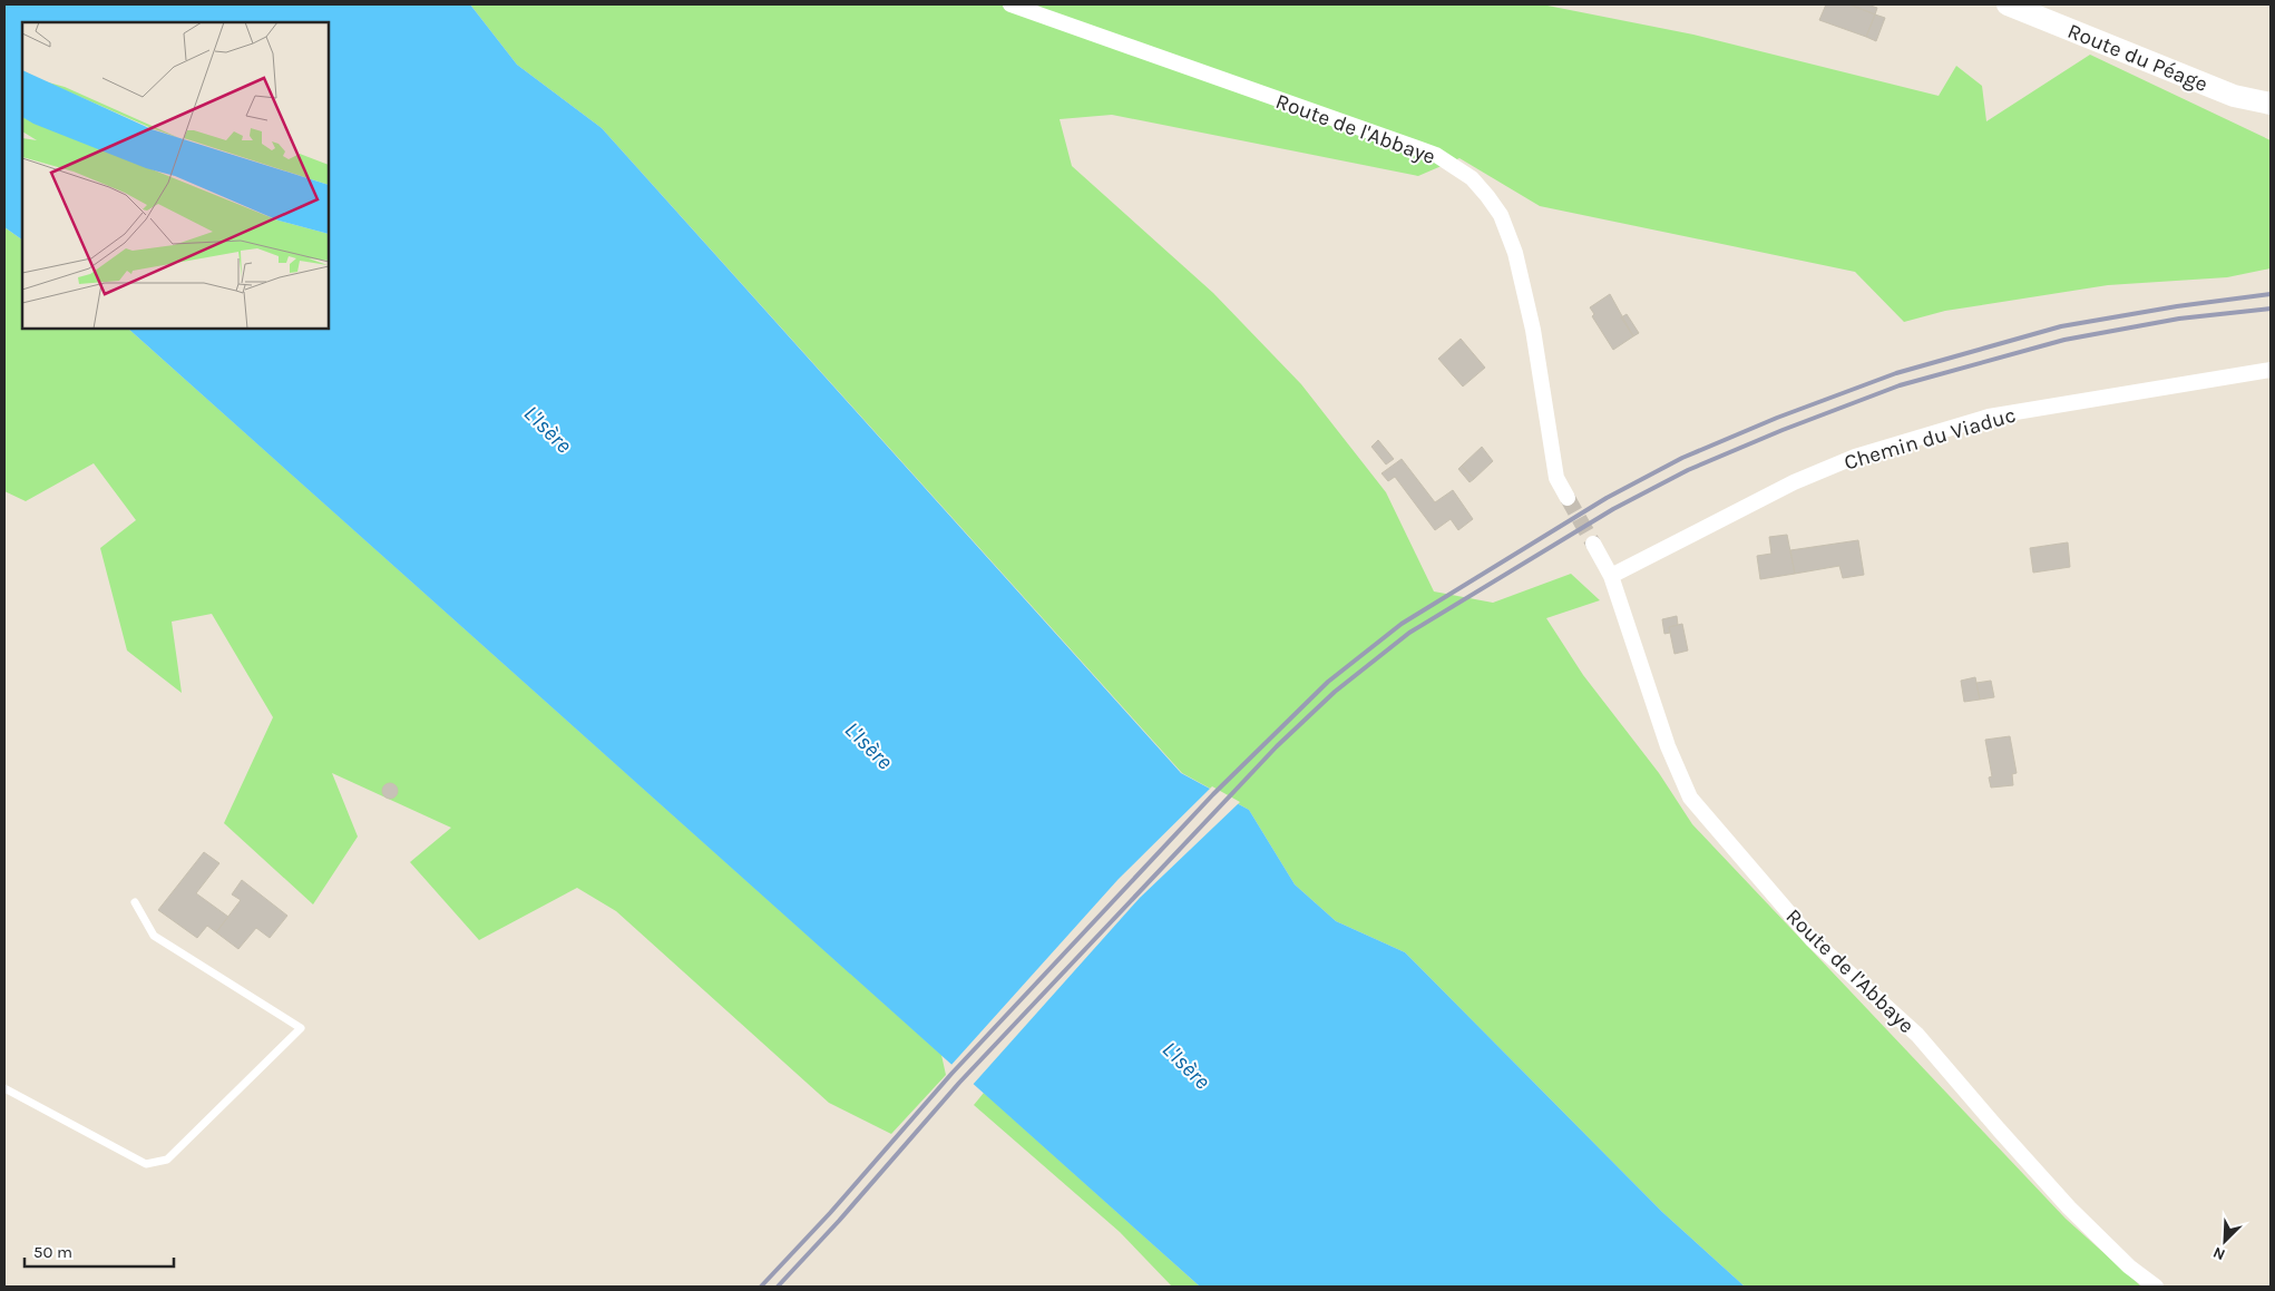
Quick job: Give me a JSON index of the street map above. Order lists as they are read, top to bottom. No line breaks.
{"streets":{"street":["Route du Péage","Route de l'Abbaye","Chemin du Viaduc"]},"crossings":[["Route de l'Abbaye","Chemin du Viaduc"]],"water":["L'Isère"],"scale_bar":"50 m","north":"bottom left"}
